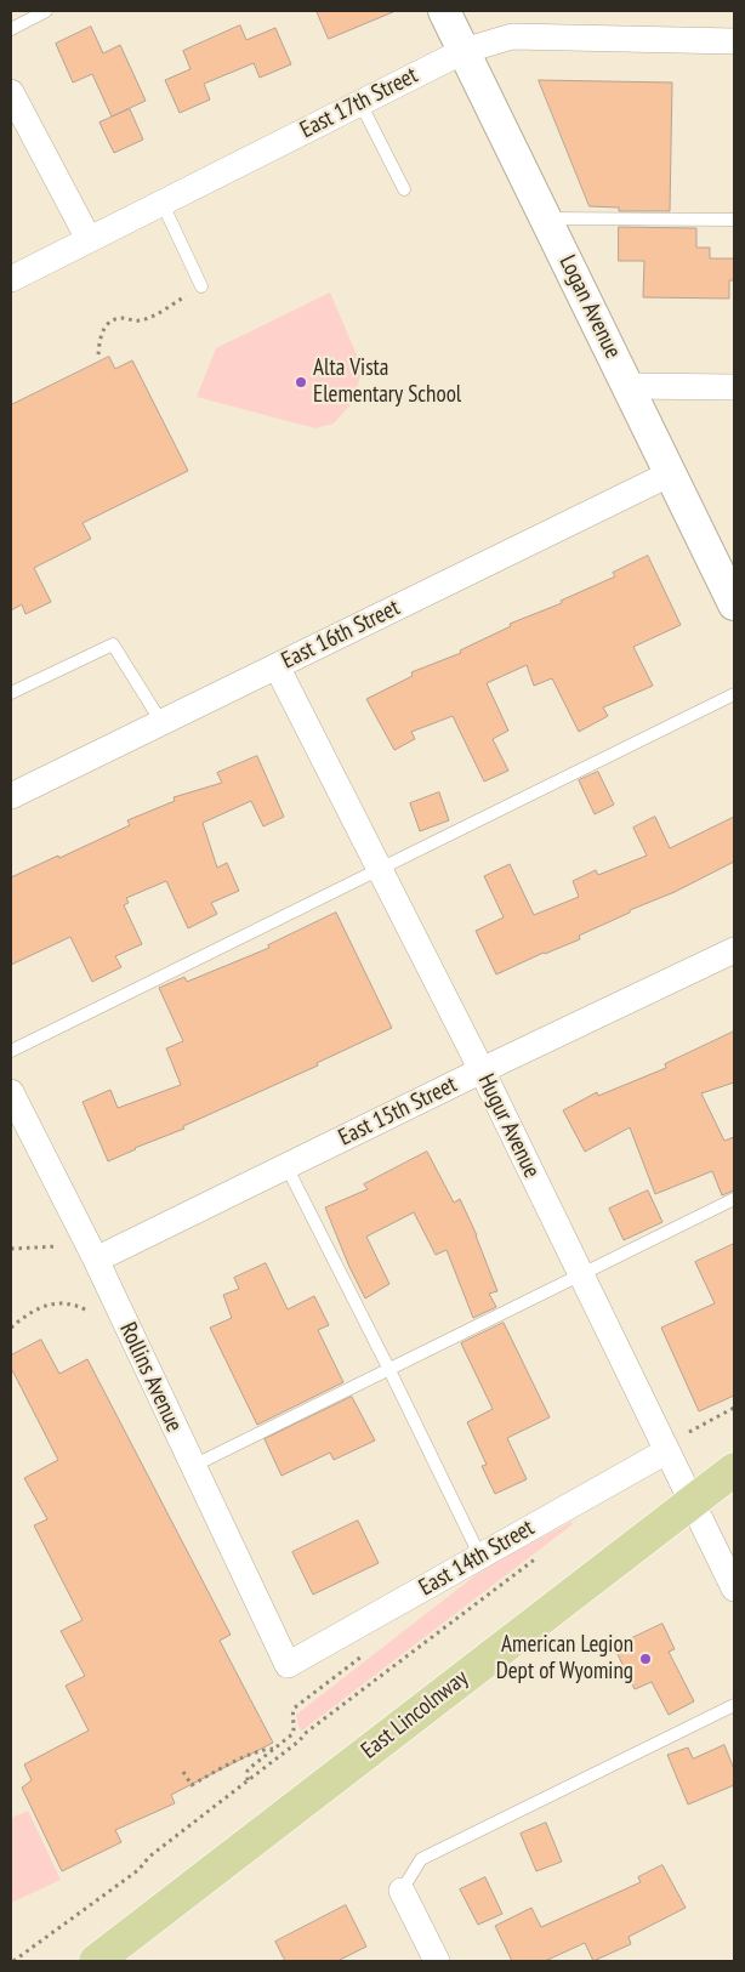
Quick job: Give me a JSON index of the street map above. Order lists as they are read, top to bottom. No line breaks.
{"streets":{"main road":["East Lincolnway"],"street":["East 17th Street","Logan Avenue","East 16th Street","East 15th Street","Hugur Avenue","Rollins Avenue","East 14th Street"]},"crossings":[["East 17th Street","Logan Avenue"],["Logan Avenue","East 16th Street"],["East 16th Street","Hugur Avenue"],["East 15th Street","Hugur Avenue"],["East 15th Street","Rollins Avenue"],["Hugur Avenue","East 14th Street"],["Hugur Avenue","East Lincolnway"],["Rollins Avenue","East 14th Street"]],"places":["Alta Vista Elementary School","American Legion Dept of Wyoming"]}
